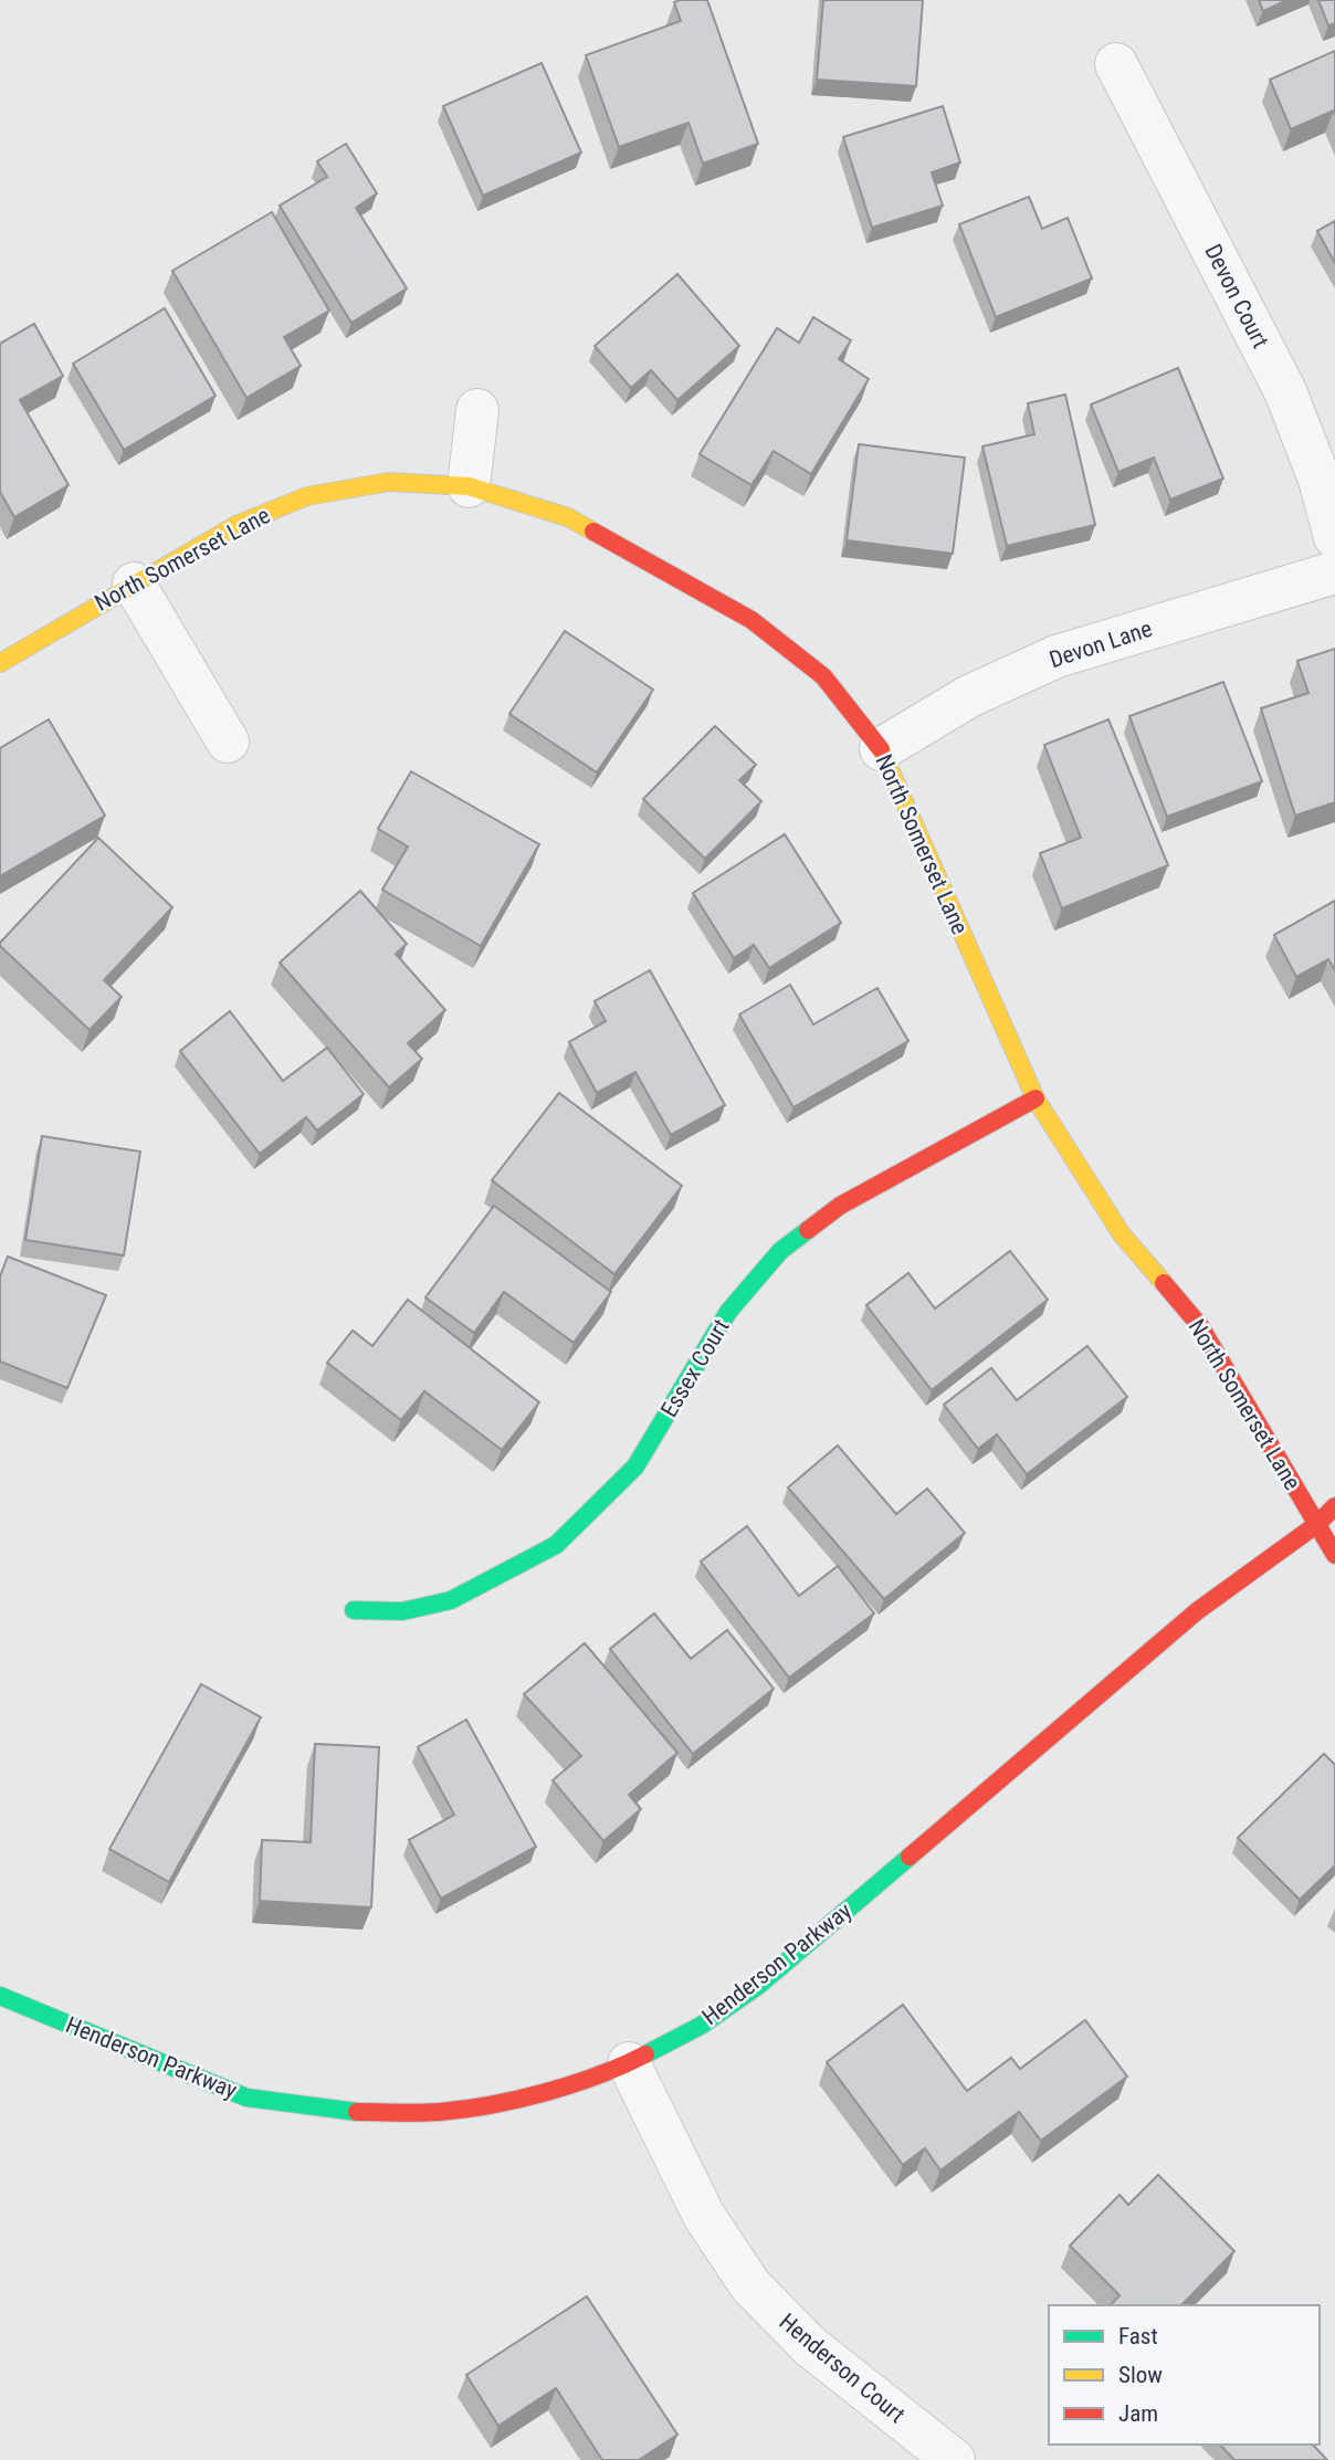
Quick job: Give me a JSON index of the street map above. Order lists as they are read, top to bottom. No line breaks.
{"streets":{"street":["Devon Court","North Somerset Lane","Devon Lane","Essex Court","Henderson Parkway","Henderson Court"]},"crossings":[["North Somerset Lane","Devon Lane"],["North Somerset Lane","Essex Court"],["North Somerset Lane","Henderson Parkway"],["Henderson Parkway","Henderson Court"]],"legend":["Fast","Slow","Jam"]}
